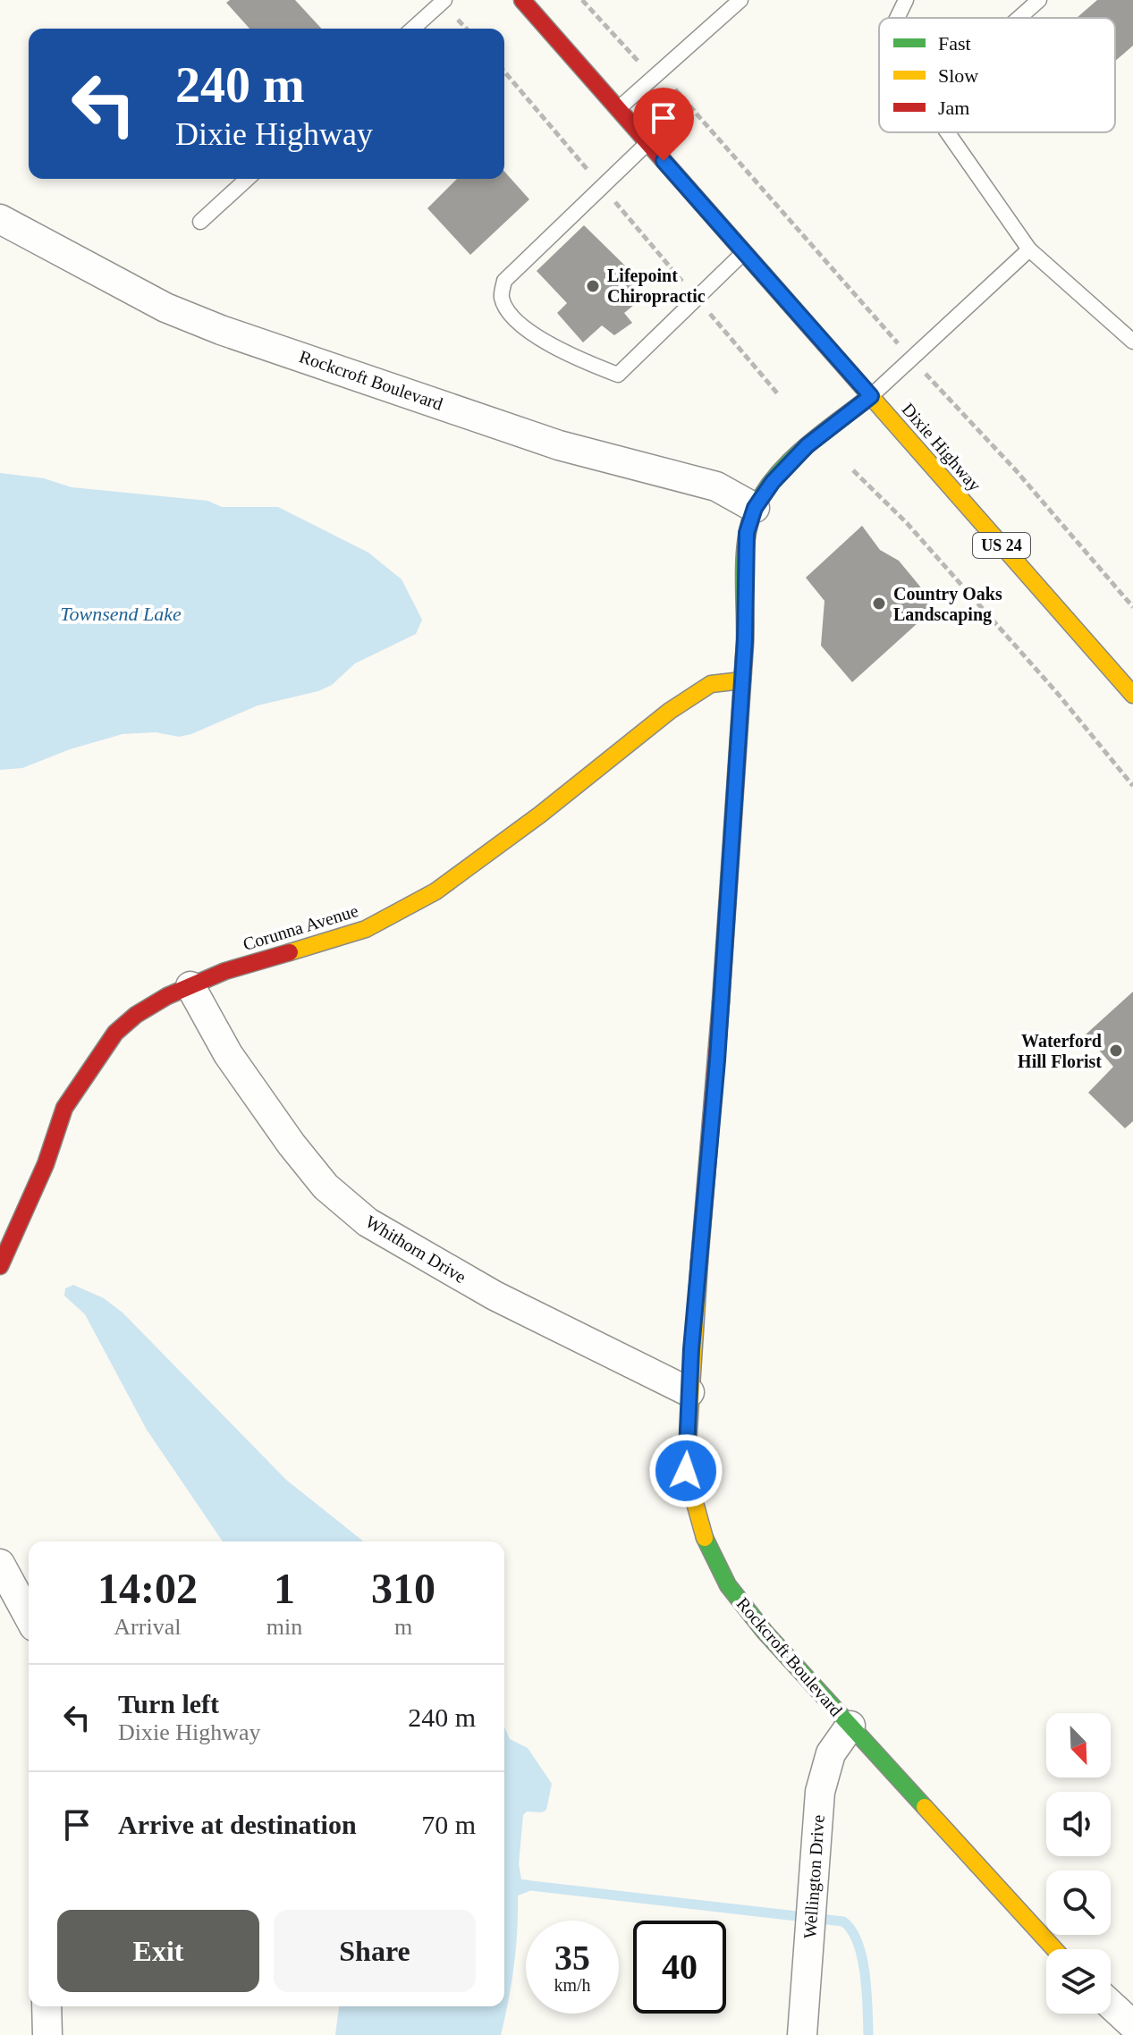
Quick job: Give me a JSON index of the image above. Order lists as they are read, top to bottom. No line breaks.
{"streets":{"street":["Rockcroft Boulevard","Dixie Highway","US 24","Corunna Avenue","Whithorn Drive","Wellington Drive"]},"crossings":[["Rockcroft Boulevard","Dixie Highway"],["Rockcroft Boulevard","Corunna Avenue"],["Rockcroft Boulevard","Whithorn Drive"],["Rockcroft Boulevard","Wellington Drive"],["Corunna Avenue","Whithorn Drive"]],"water":["Townsend Lake"],"places":["Lifepoint Chiropractic","Country Oaks Landscaping","Waterford Hill Florist"],"legend":["Fast","Slow","Jam"],"north":"bottom right","page":{"turn":["240 m","Dixie Highway"],"eta":["14:02","Arrival","1","min","310","m"],"list":[{"name":"Turn left","note":"Dixie Highway","value":"240 m"},{"name":"Arrive at destination","value":"70 m"}],"buttons":["Exit","Share"],"speed":"35 km/h","limit":"40"}}
